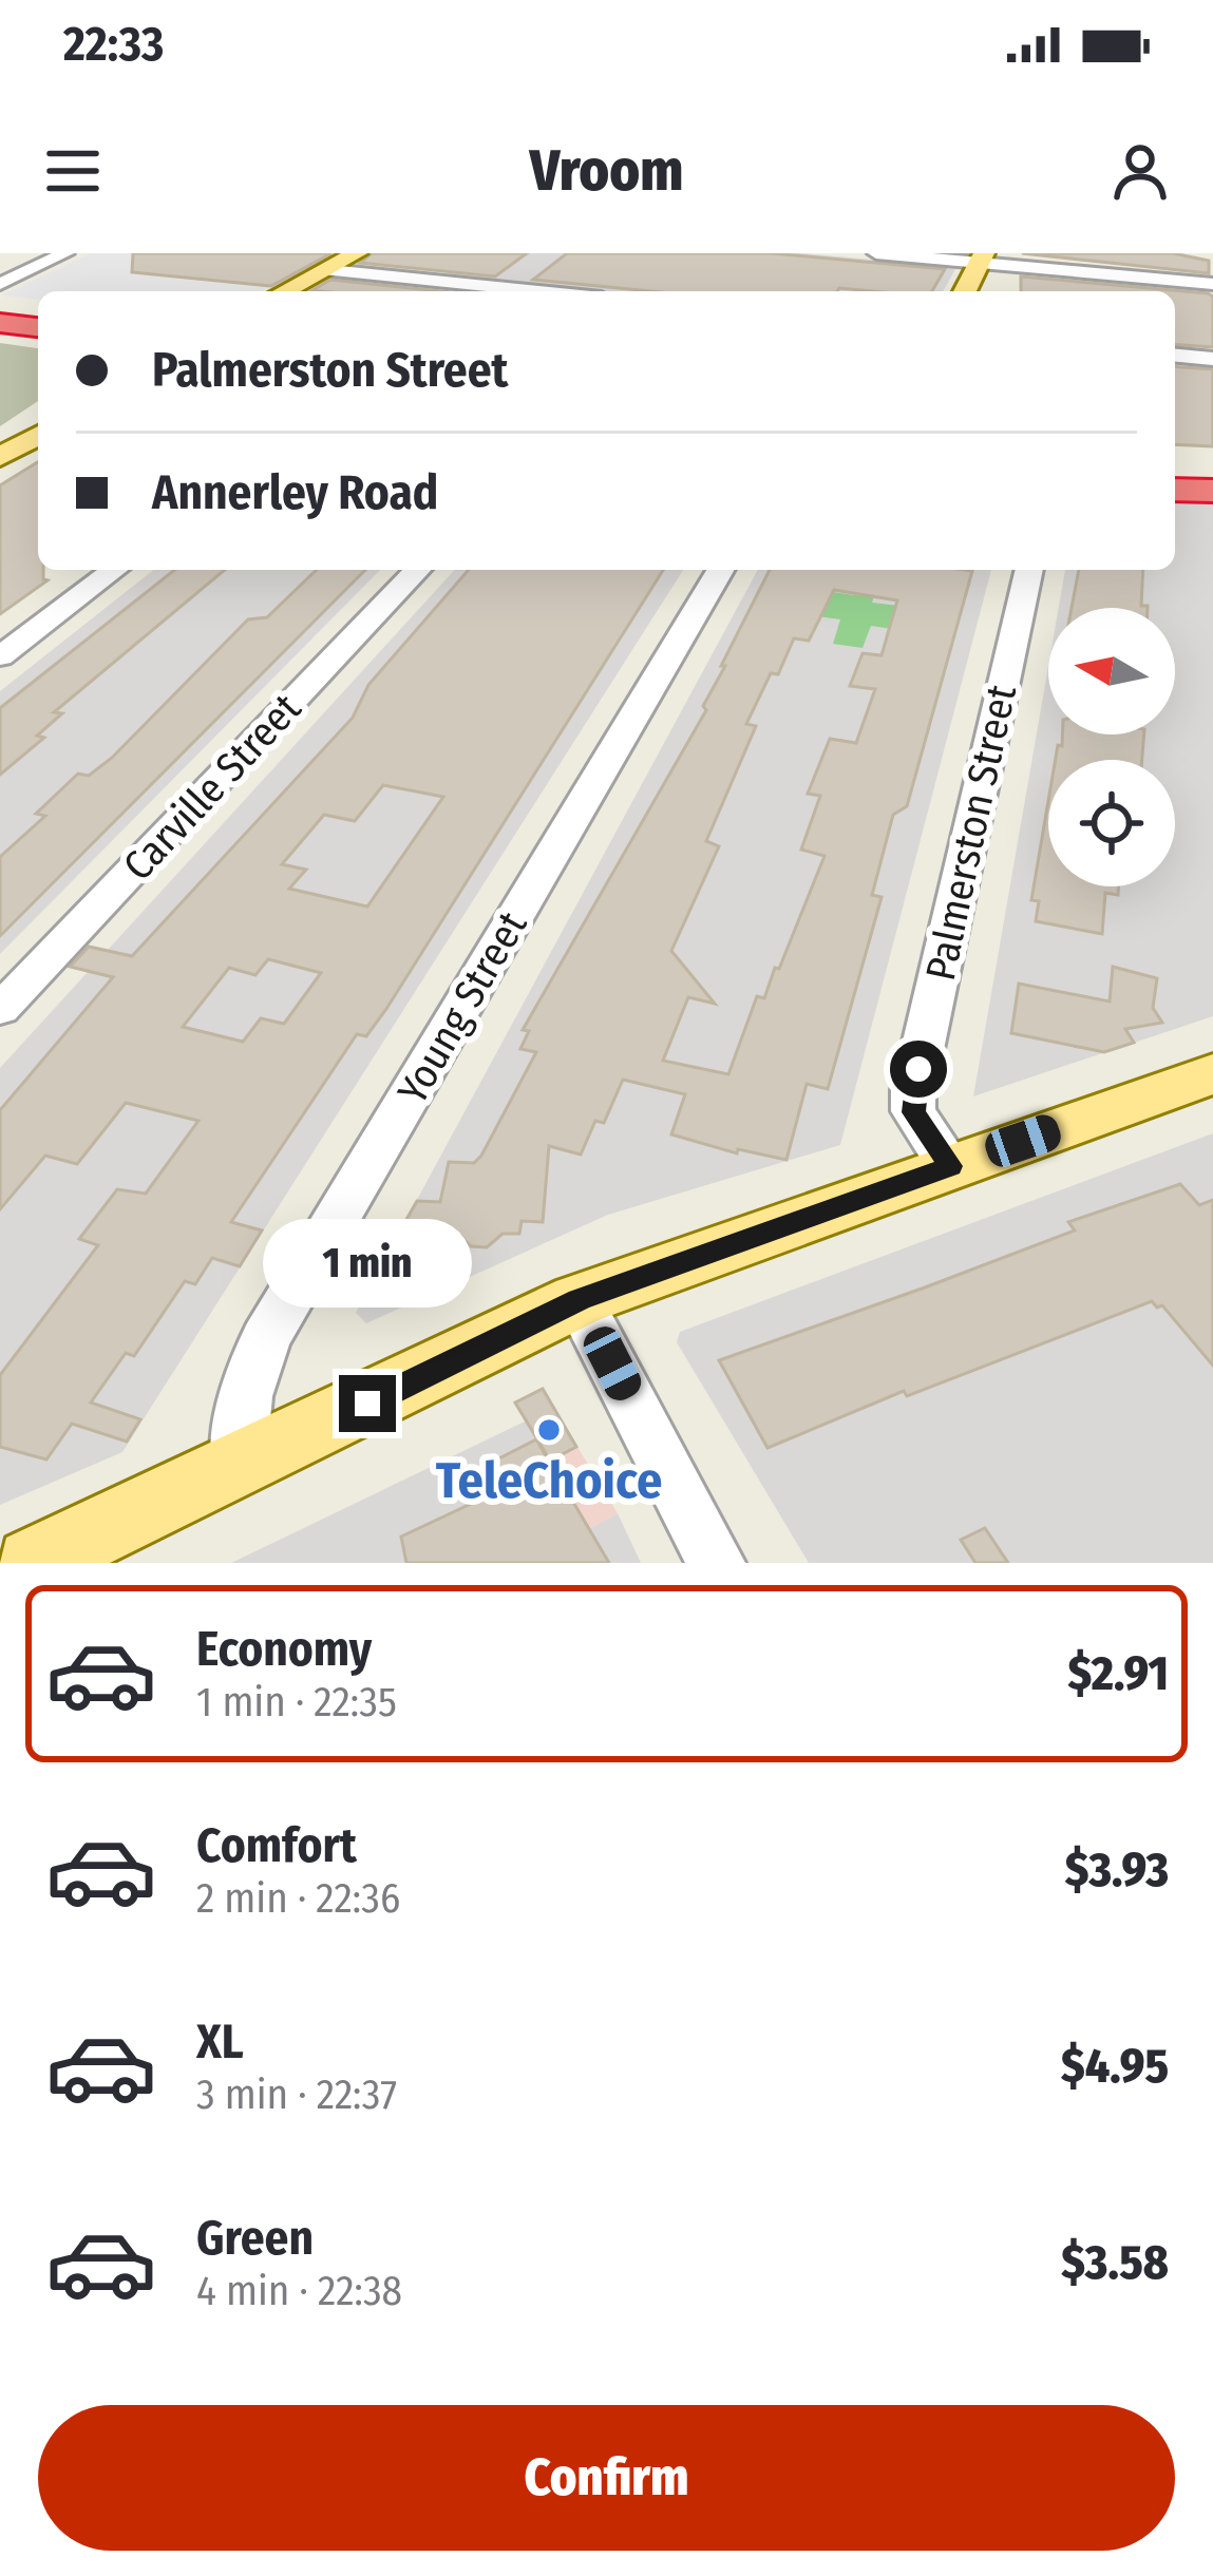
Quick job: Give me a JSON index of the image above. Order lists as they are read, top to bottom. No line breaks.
{"streets":{"street":["Carville Street","Palmerston Street","Young Street"]},"places":["TeleChoice"],"north":"left","page":{"status":"22:33","header":"Vroom","banner":["Palmerston Street","Annerley Road"],"bubble":"1 min","list":[{"name":"Economy","note":"1 min · 22:35","value":"$2.91"},{"name":"Comfort","note":"2 min · 22:36","value":"$3.93"},{"name":"XL","note":"3 min · 22:37","value":"$4.95"},{"name":"Green","note":"4 min · 22:38","value":"$3.58"}],"buttons":"Confirm"}}
